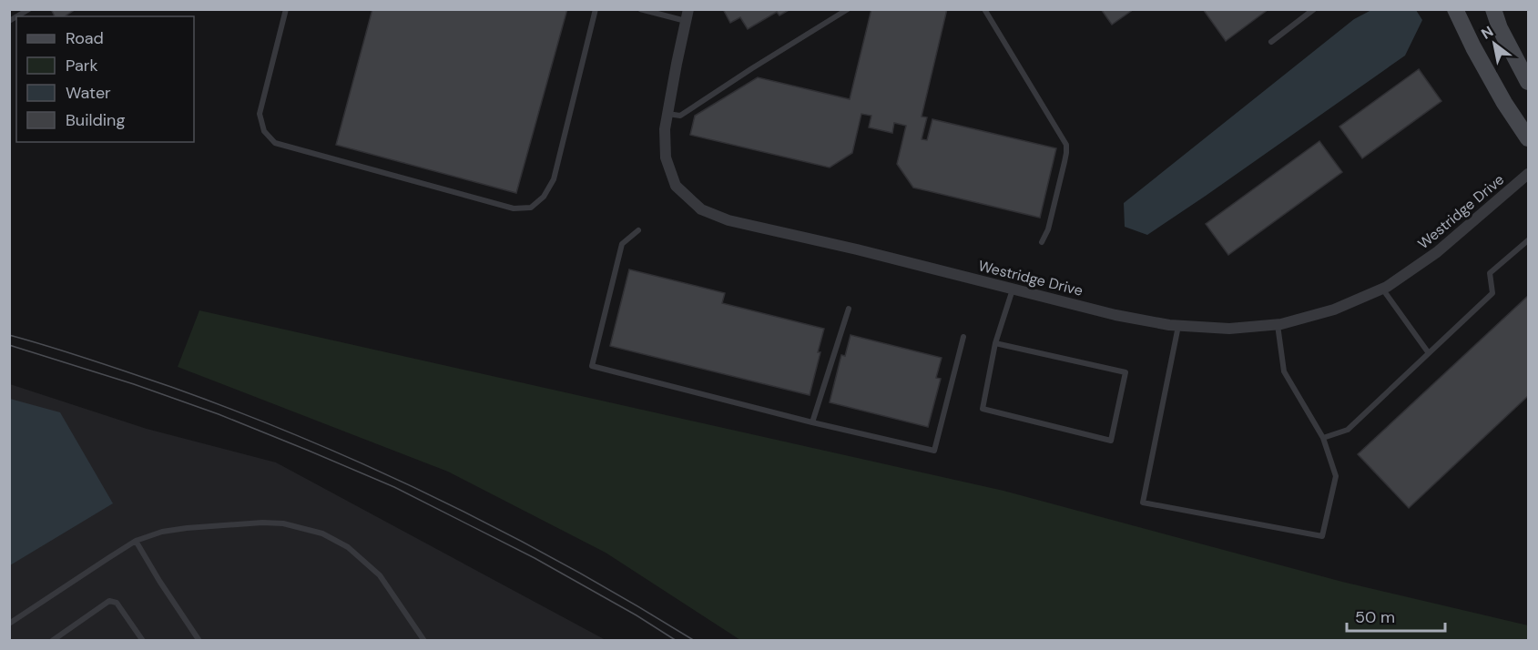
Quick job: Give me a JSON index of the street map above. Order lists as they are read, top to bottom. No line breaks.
{"streets":{"street":["Westridge Drive"]},"legend":["Road","Park","Water","Building"],"scale_bar":"50 m","north":"top left"}
